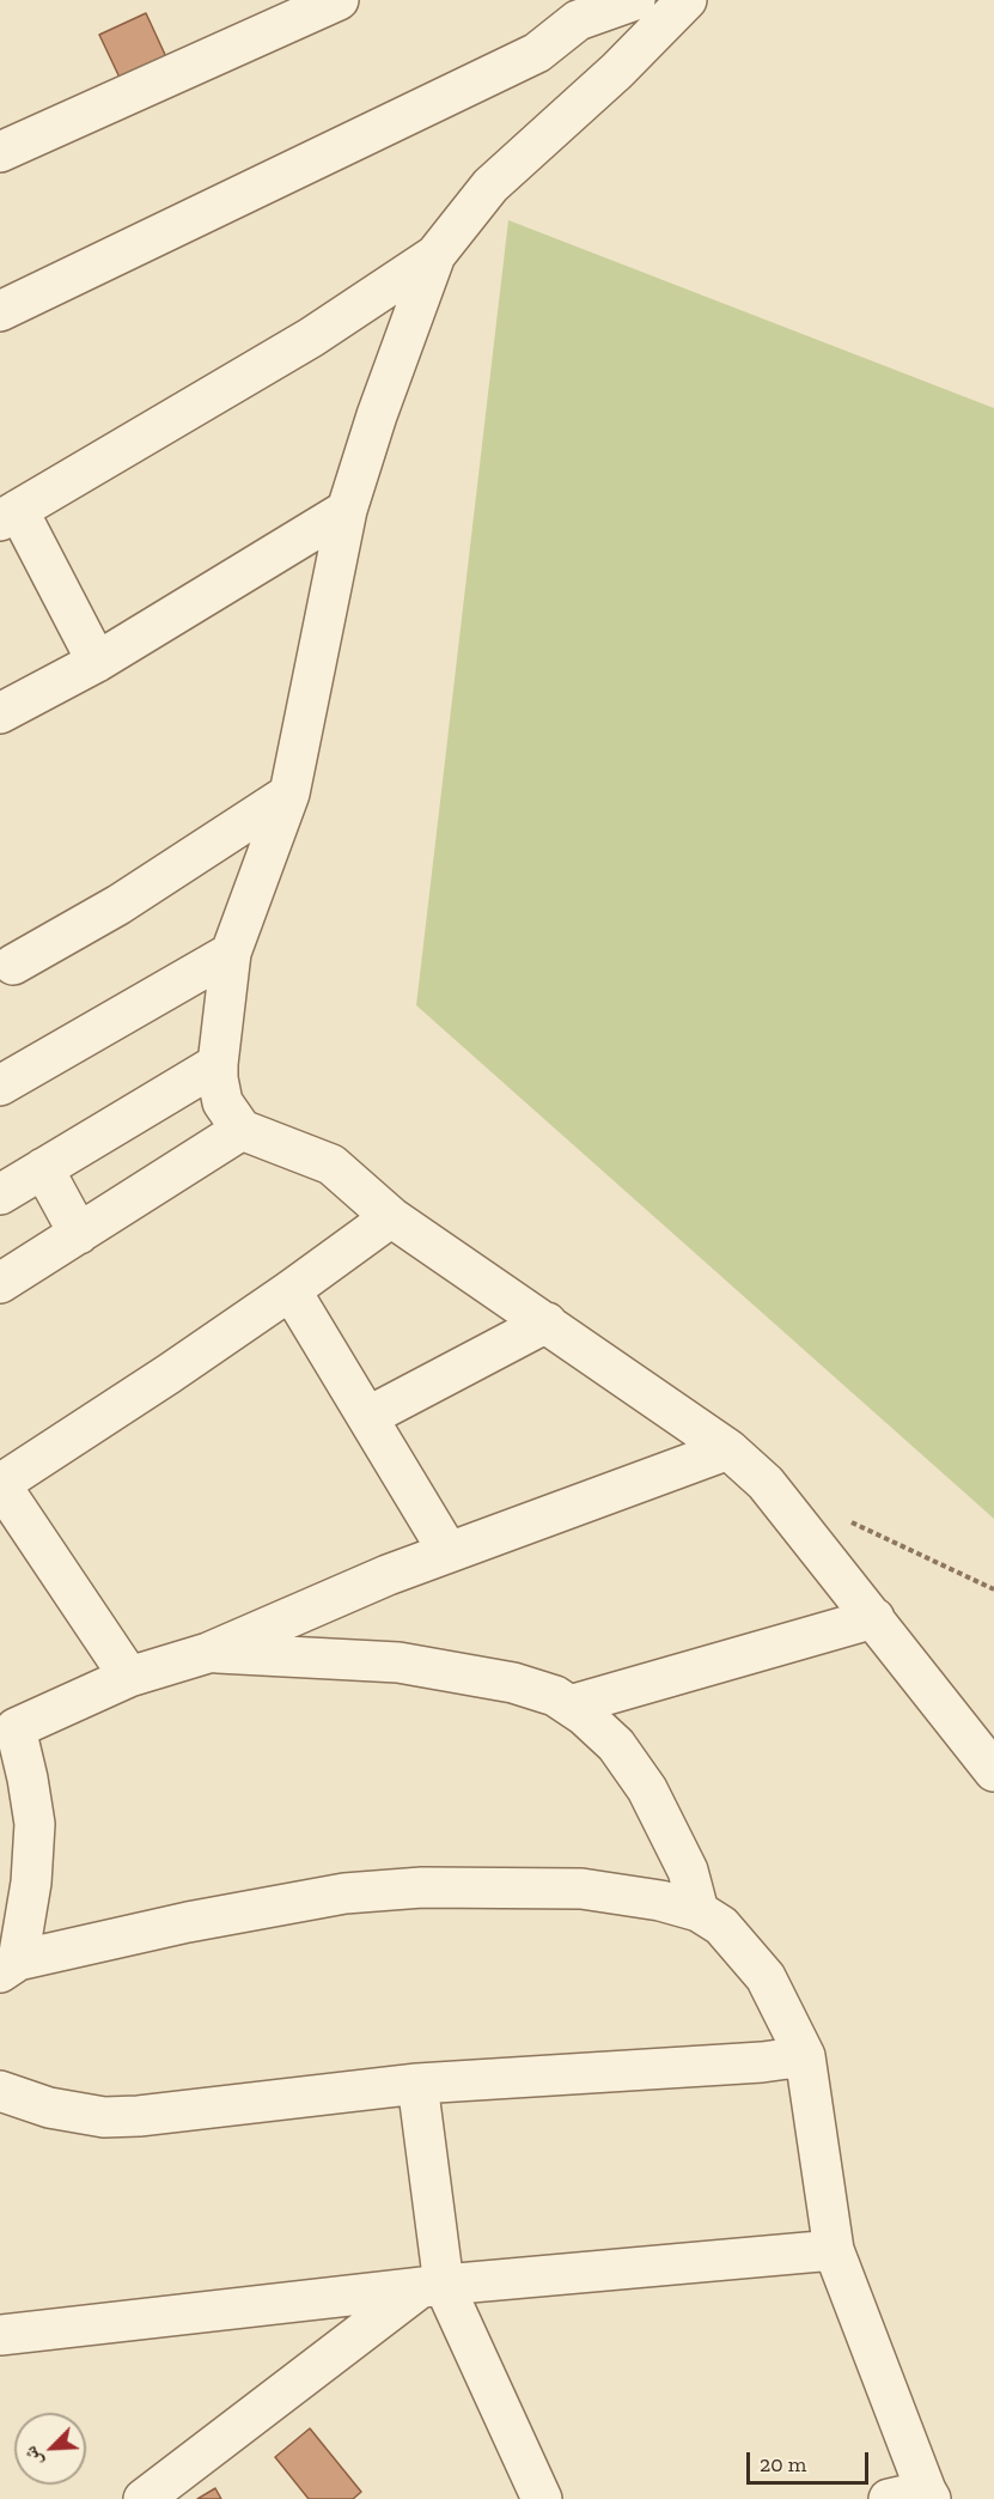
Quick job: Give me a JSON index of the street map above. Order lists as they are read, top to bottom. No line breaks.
{"scale_bar":"20 m","north":"bottom left"}
